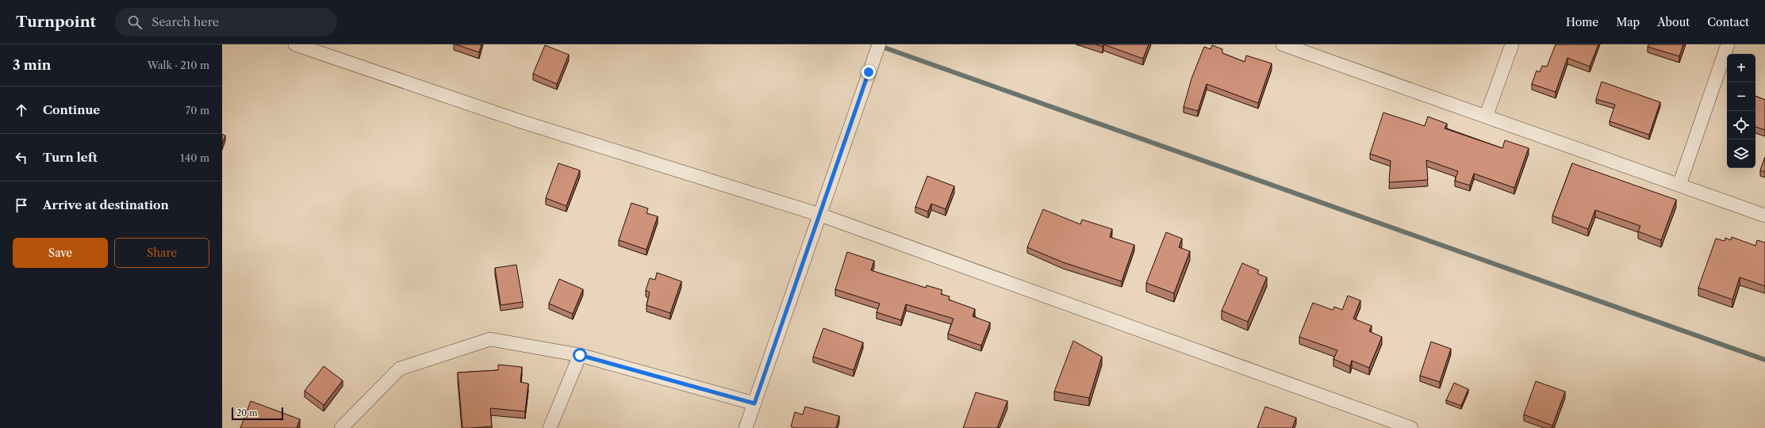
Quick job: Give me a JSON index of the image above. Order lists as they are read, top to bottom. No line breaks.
{"scale_bar":"20 m","page":{"header":"Turnpoint","search":"Search here","nav":["Home","Map","About","Contact"],"heading":["3 min","Walk · 210 m"],"map_buttons":["+","−"],"list":[["Continue","70 m"],["Turn left","140 m"],"Arrive at destination"],"buttons":["Save","Share"],"scale":"20 m"}}
